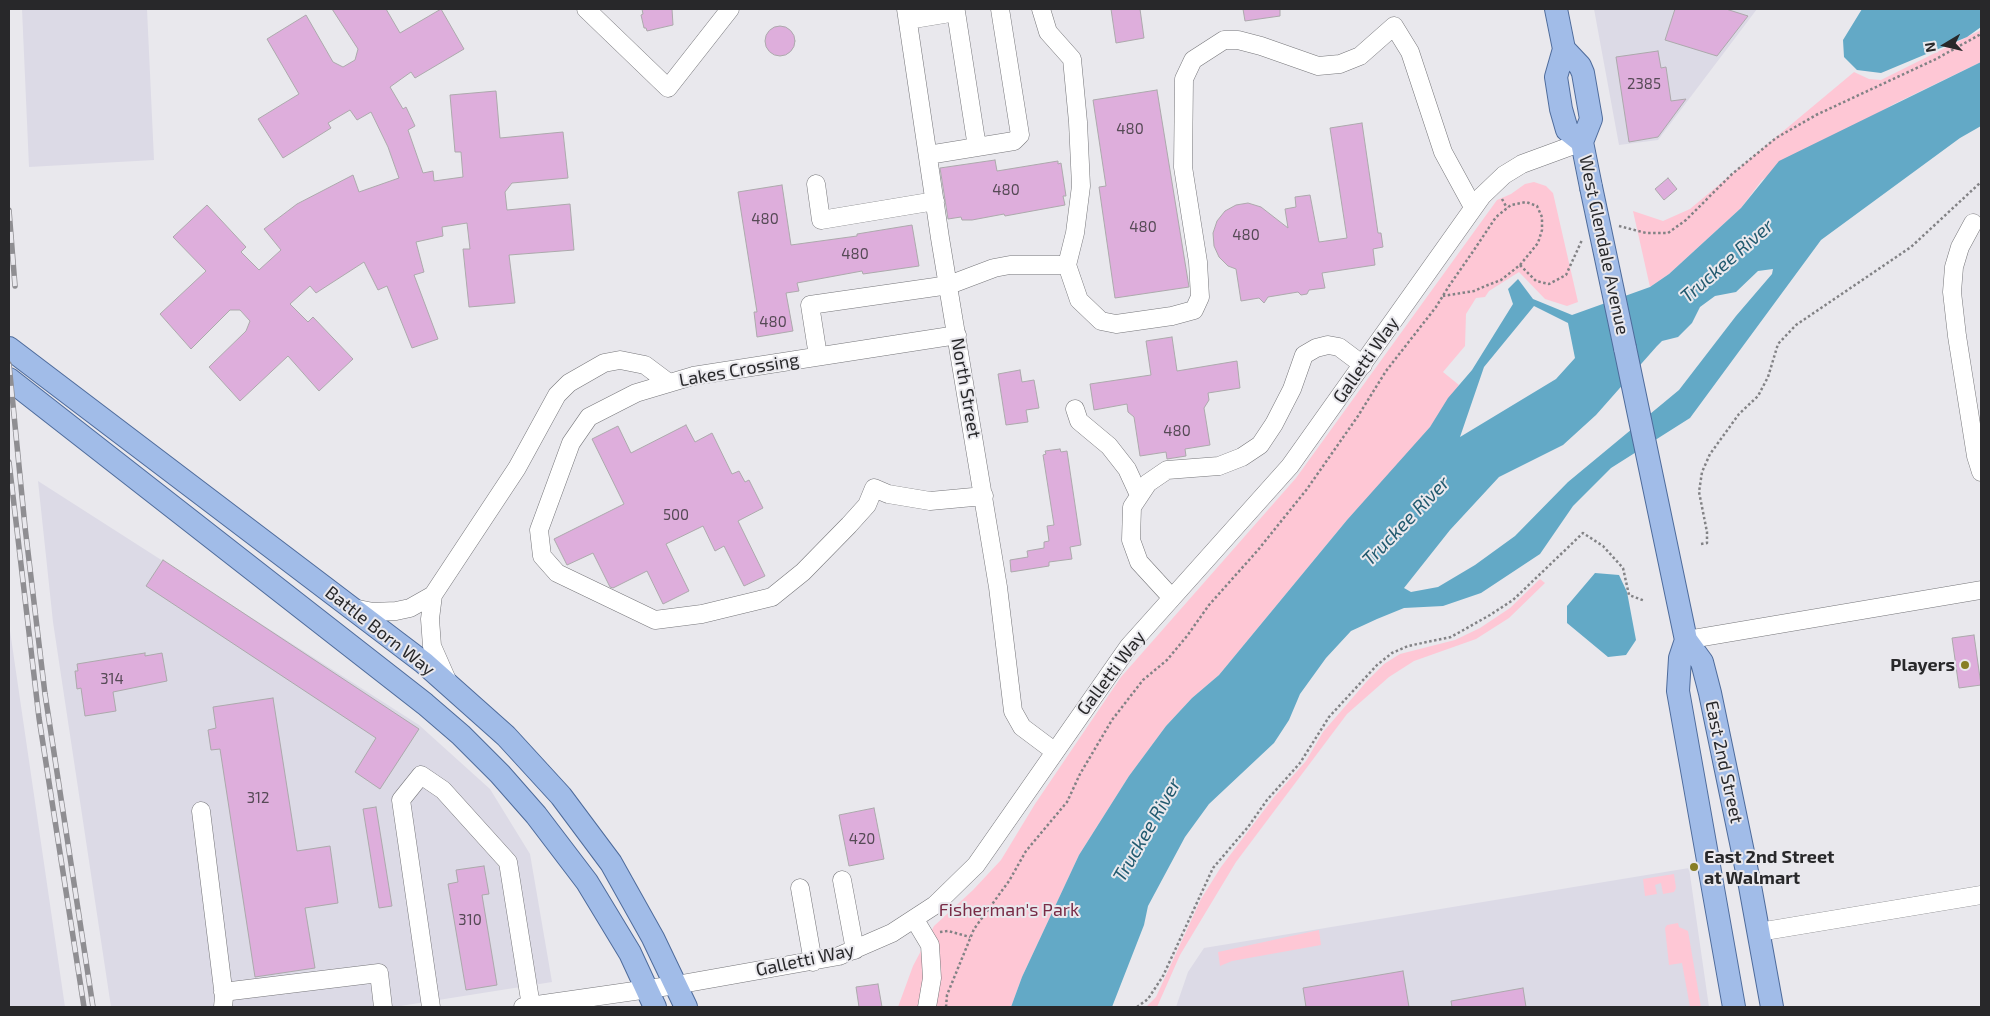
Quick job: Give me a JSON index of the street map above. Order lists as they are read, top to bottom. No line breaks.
{"streets":{"main road":["West Glendale Avenue","Battle Born Way","East 2nd Street"],"street":["Galletti Way","Lakes Crossing","North Street"]},"crossings":[["West Glendale Avenue","Galletti Way"],["West Glendale Avenue","East 2nd Street"],["Galletti Way","North Street"],["Galletti Way","Battle Born Way"],["Lakes Crossing","North Street"]],"water":["Truckee River"],"parks":["Fisherman's Park"],"places":["Players","East 2nd Street at Walmart"],"house_numbers":["2385","480","480","480","480","480","480","480","480","500","314","312","420","310"],"north":"left"}
